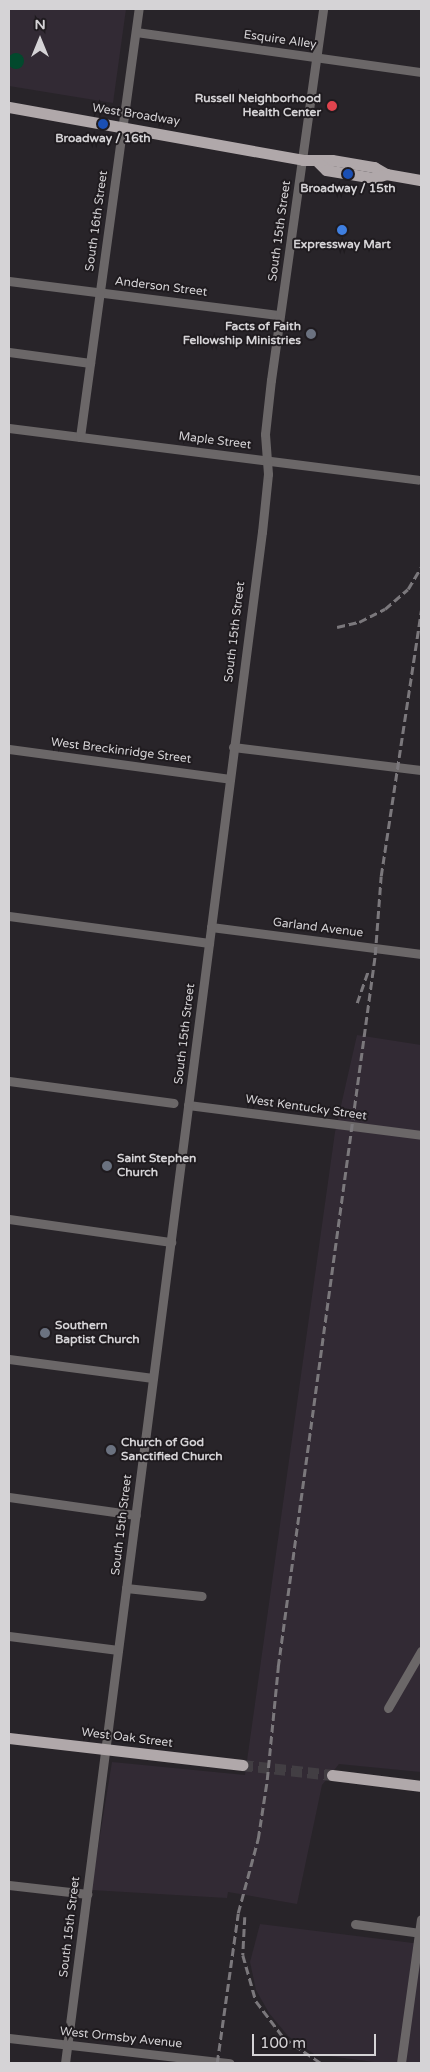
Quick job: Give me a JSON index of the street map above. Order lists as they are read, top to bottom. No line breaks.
{"streets":{"main road":["West Broadway","West Oak Street"],"street":["Esquire Alley","South 16th Street","South 15th Street","Anderson Street","Maple Street","West Breckinridge Street","Garland Avenue","West Kentucky Street","West Ormsby Avenue"]},"crossings":[["Esquire Alley","South 16th Street"],["Esquire Alley","South 15th Street"],["West Broadway","South 16th Street"],["West Broadway","South 15th Street"],["South 16th Street","Anderson Street"],["South 16th Street","Maple Street"],["South 15th Street","Anderson Street"],["South 15th Street","Maple Street"],["South 15th Street","West Breckinridge Street"],["South 15th Street","Garland Avenue"],["South 15th Street","West Kentucky Street"],["South 15th Street","West Oak Street"],["South 15th Street","West Ormsby Avenue"]],"places":["Russell Neighborhood Health Center","Broadway / 16th","Broadway / 15th","Expressway Mart","Facts of Faith Fellowship Ministries","Saint Stephen Church","Southern Baptist Church","Church of God Sanctified Church"],"scale_bar":"100 m","north":"top"}
